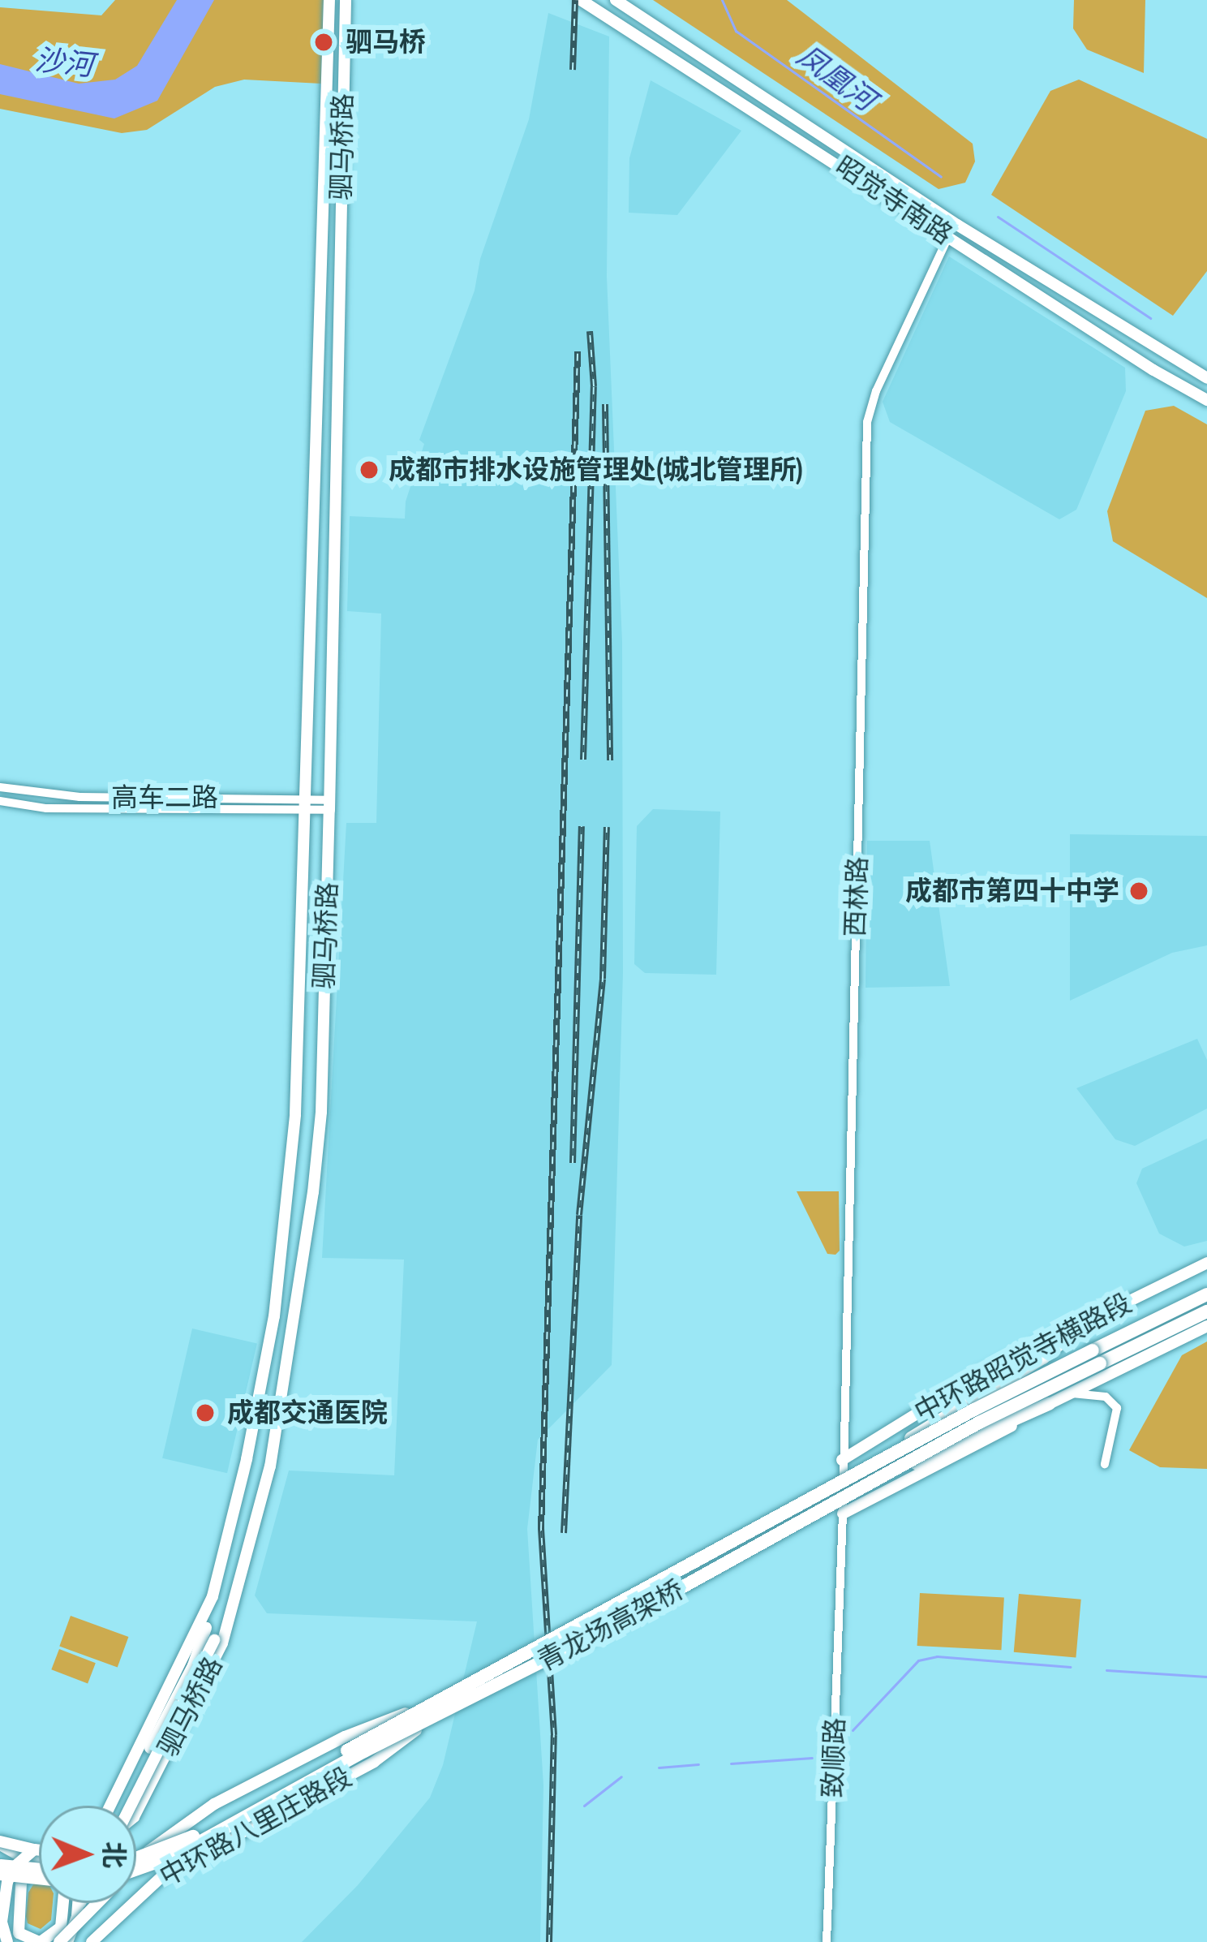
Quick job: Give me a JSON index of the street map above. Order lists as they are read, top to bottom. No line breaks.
{"streets":{"highway":["青龙场高架桥"],"main road":["驷马桥路","昭觉寺南路","中环路昭觉寺横路段","中环路八里庄路段"],"street":["高车二路","西林路","致顺路"]},"crossings":[["驷马桥路","高车二路"],["昭觉寺南路","西林路"],["西林路","中环路昭觉寺横路段"],["西林路","致顺路"],["青龙场高架桥","中环路八里庄路段"]],"water":["沙河","凤凰河"],"places":["驷马桥","成都市排水设施管理处(城北管理所)","成都市第四十中学","成都交通医院"],"north":"right"}
